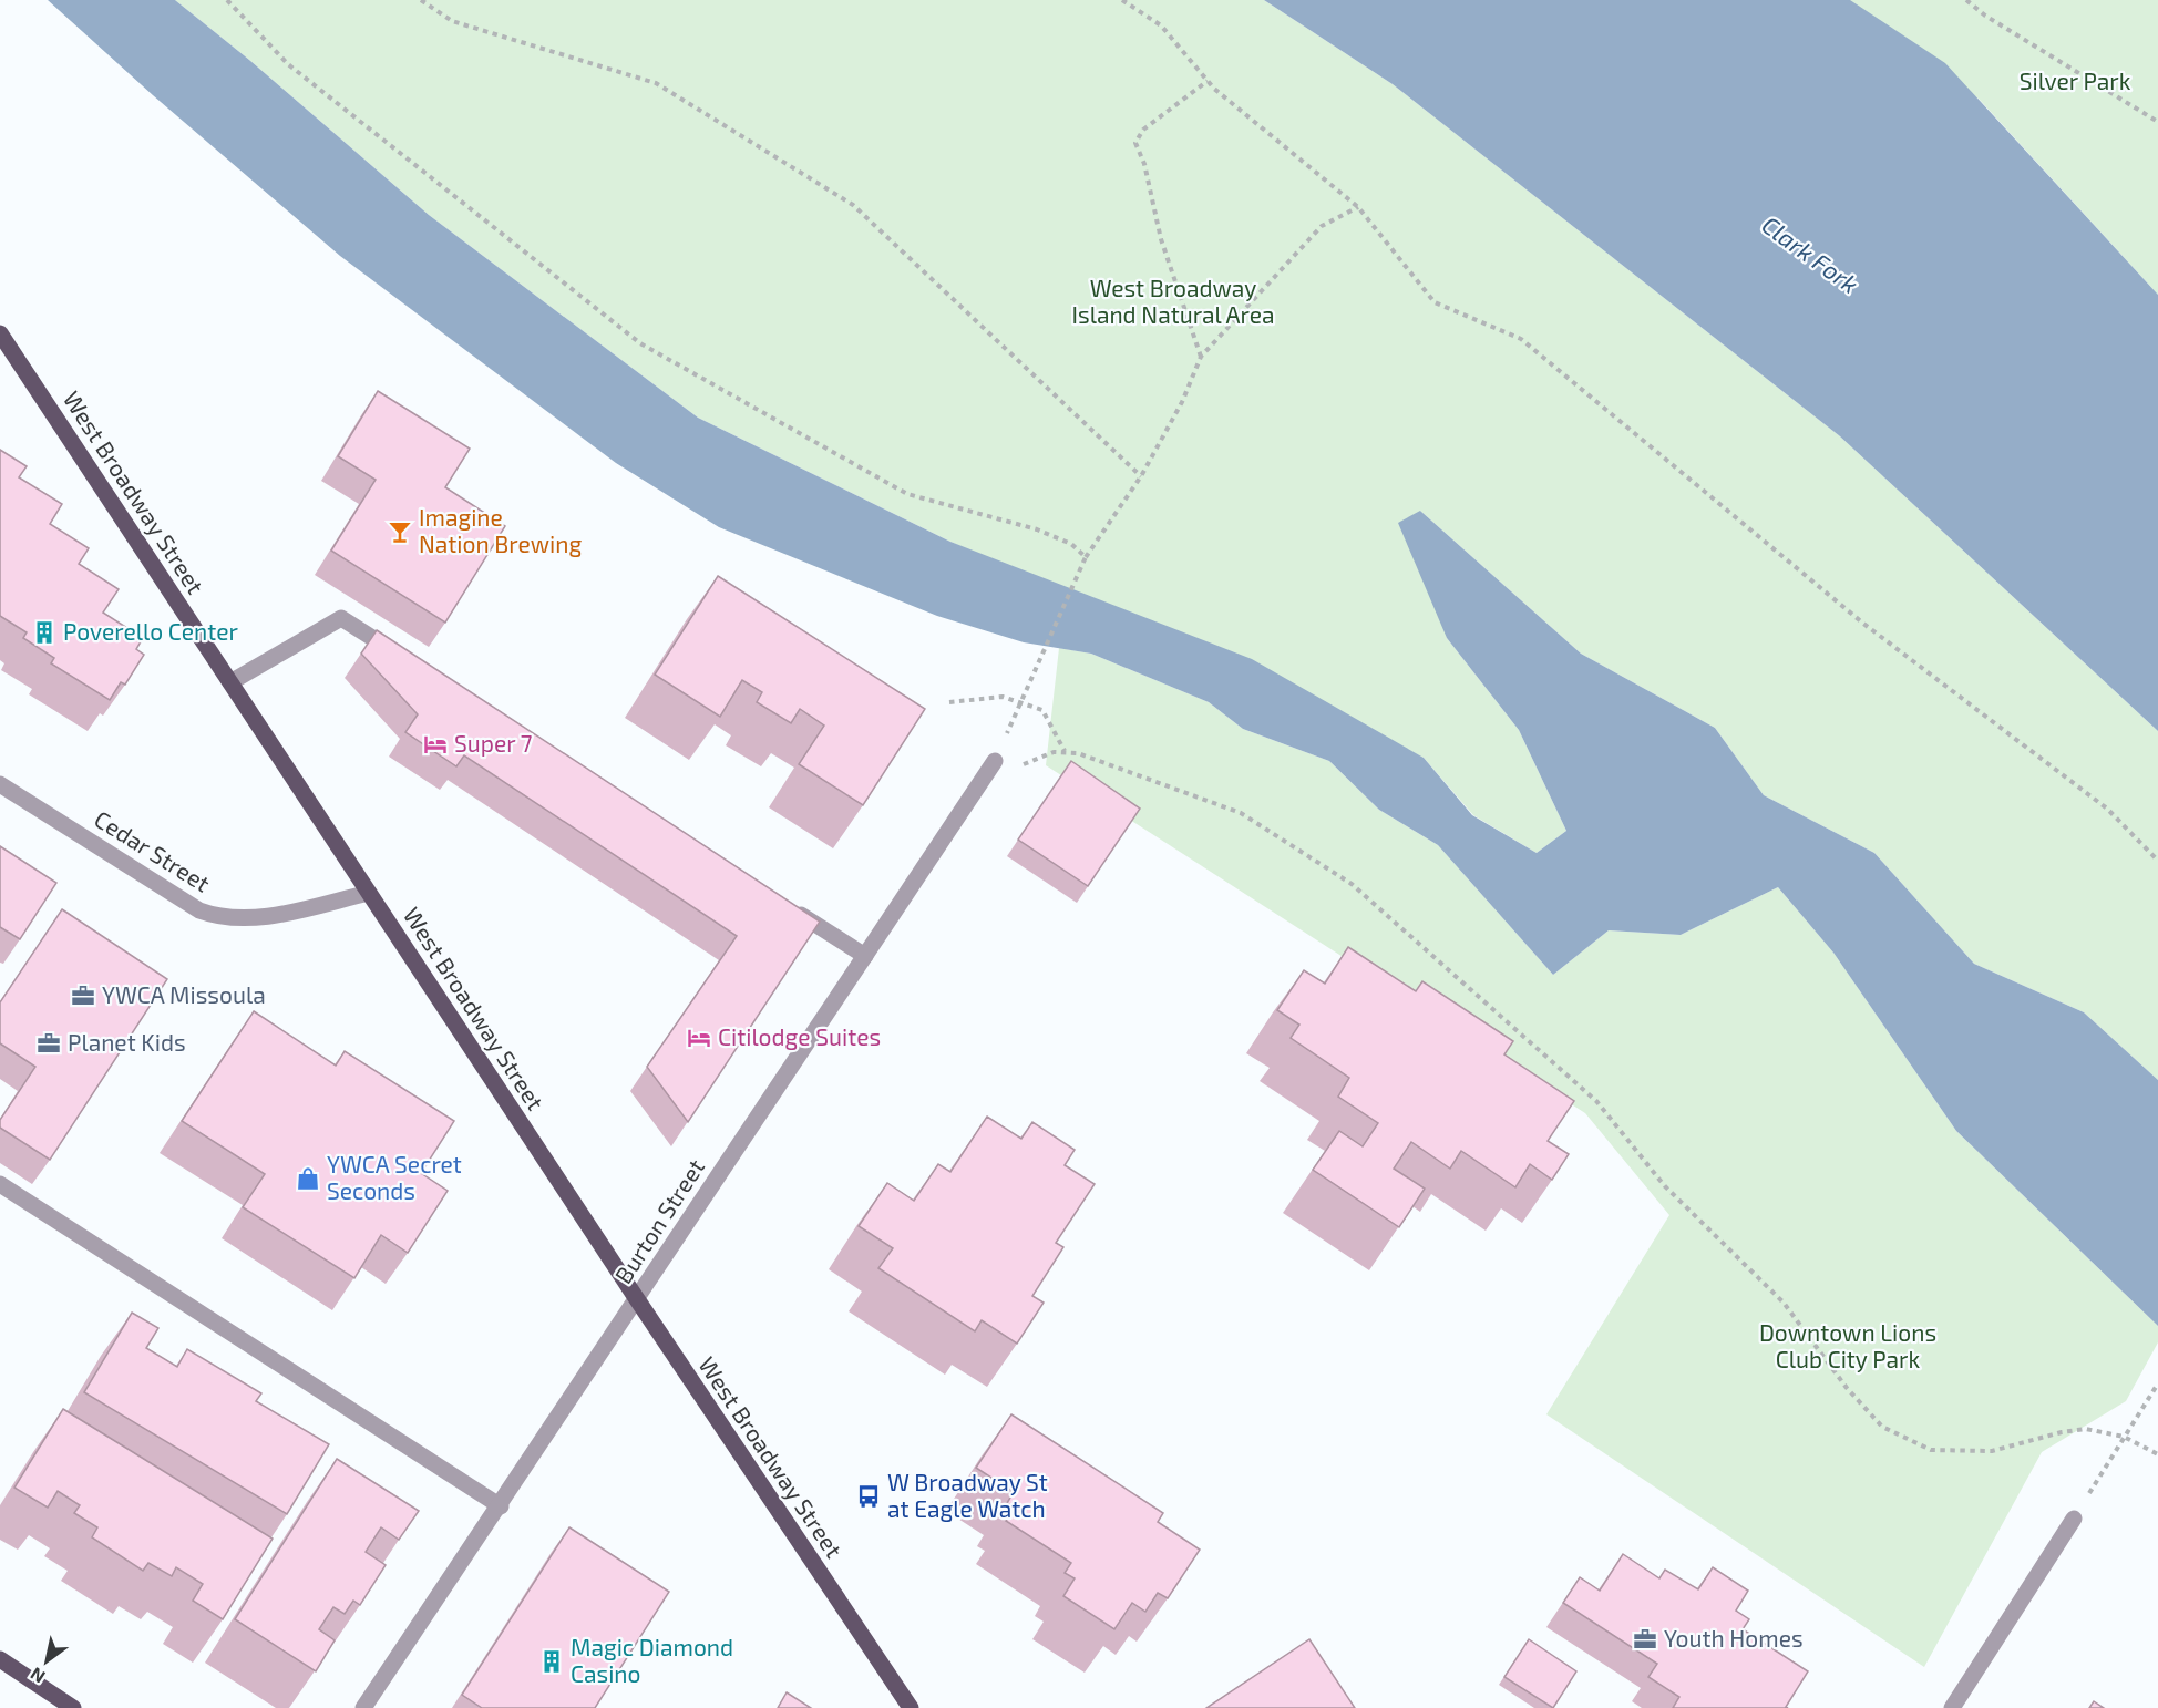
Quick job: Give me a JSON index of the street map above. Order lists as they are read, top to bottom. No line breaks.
{"streets":{"main road":["West Broadway Street"],"street":["Cedar Street","Burton Street"]},"crossings":[["West Broadway Street","Cedar Street"],["West Broadway Street","Burton Street"]],"water":["Clark Fork"],"parks":["Silver Park","West Broadway Island Natural Area","Downtown Lions Club City Park"],"places":{"bar":["Imagine Nation Brewing"],"building":["Poverello Center","Magic Diamond Casino"],"hotel":["Super 7","Citilodge Suites"],"office":["YWCA Missoula","Planet Kids","Youth Homes"],"shop":["YWCA Secret Seconds"],"bus stop":["W Broadway St at Eagle Watch"]},"north":"bottom left"}
